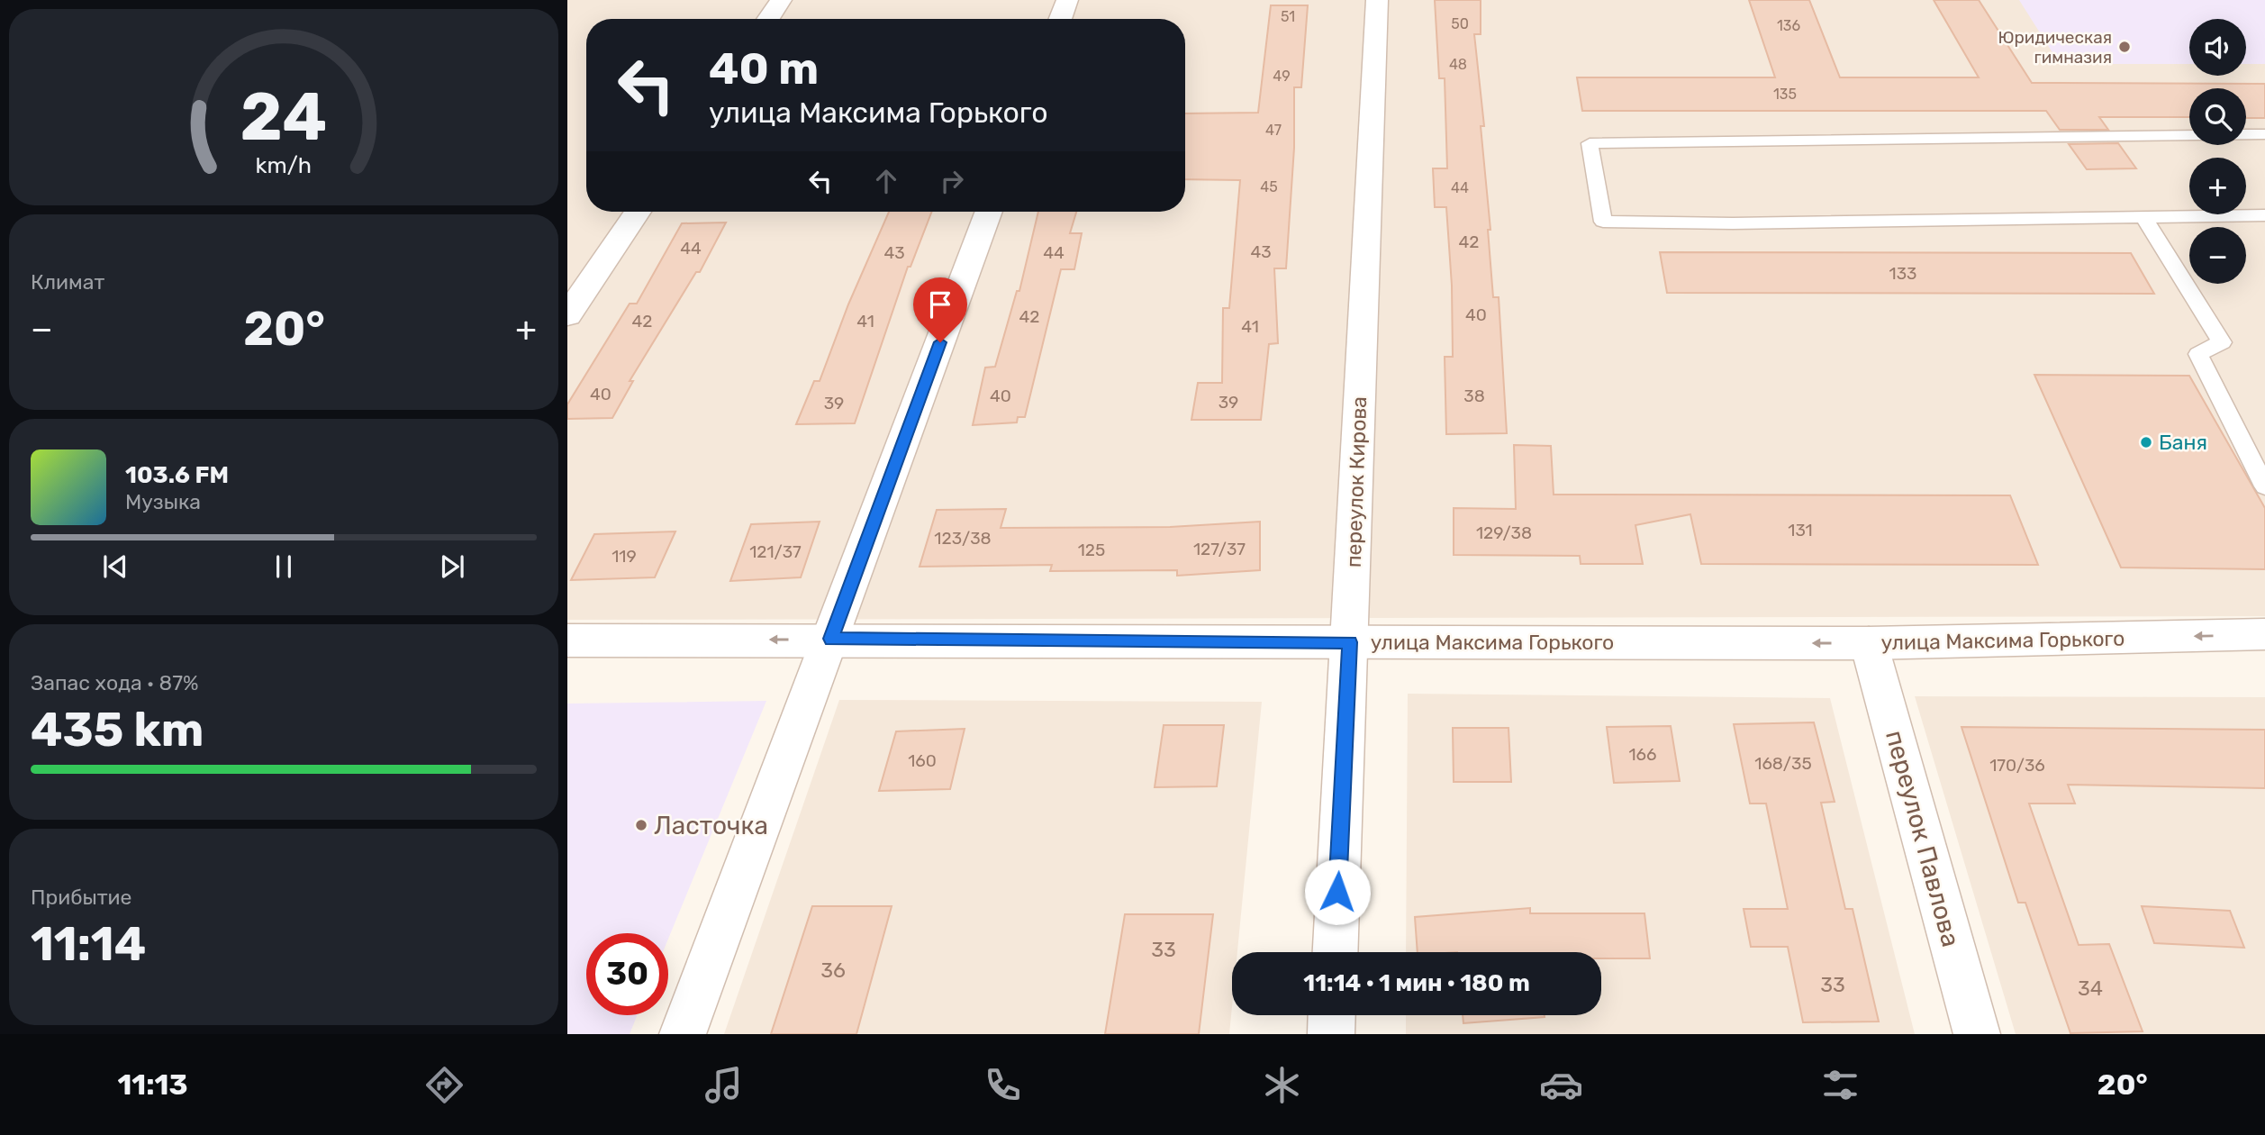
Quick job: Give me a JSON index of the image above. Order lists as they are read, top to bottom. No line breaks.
{"streets":{"street":["переулок Кирова","улица Максима Горького","переулок Павлова"]},"crossings":[["переулок Кирова","улица Максима Горького"],["улица Максима Горького","переулок Павлова"]],"one_way":["улица Максима Горького"],"places":["Юридическая гимназия","Баня","Ласточка"],"house_numbers":["51","50","136","48","49","135","47","45","44","42","44","43","43","44","133","40","42","42","41","41","40","40","38","39","39","131","129/38","123/38","127/37","125","121/37","119","166","160","168/35","170/36","33","36","33","34"],"page":{"map_buttons":["+","−"],"turn":["40 m","улица Максима Горького"],"tile":["Климат",["Запас хода · 87%","435 km"],["Прибытие","11:14"]],"heat":["−","20°","+"],"song":["103.6 FM","Музыка"],"limit":"30","trip":"11:14 · 1 мин · 180 m","tabs":["11:13","20°"],"gauge":["24","km/h"]}}
